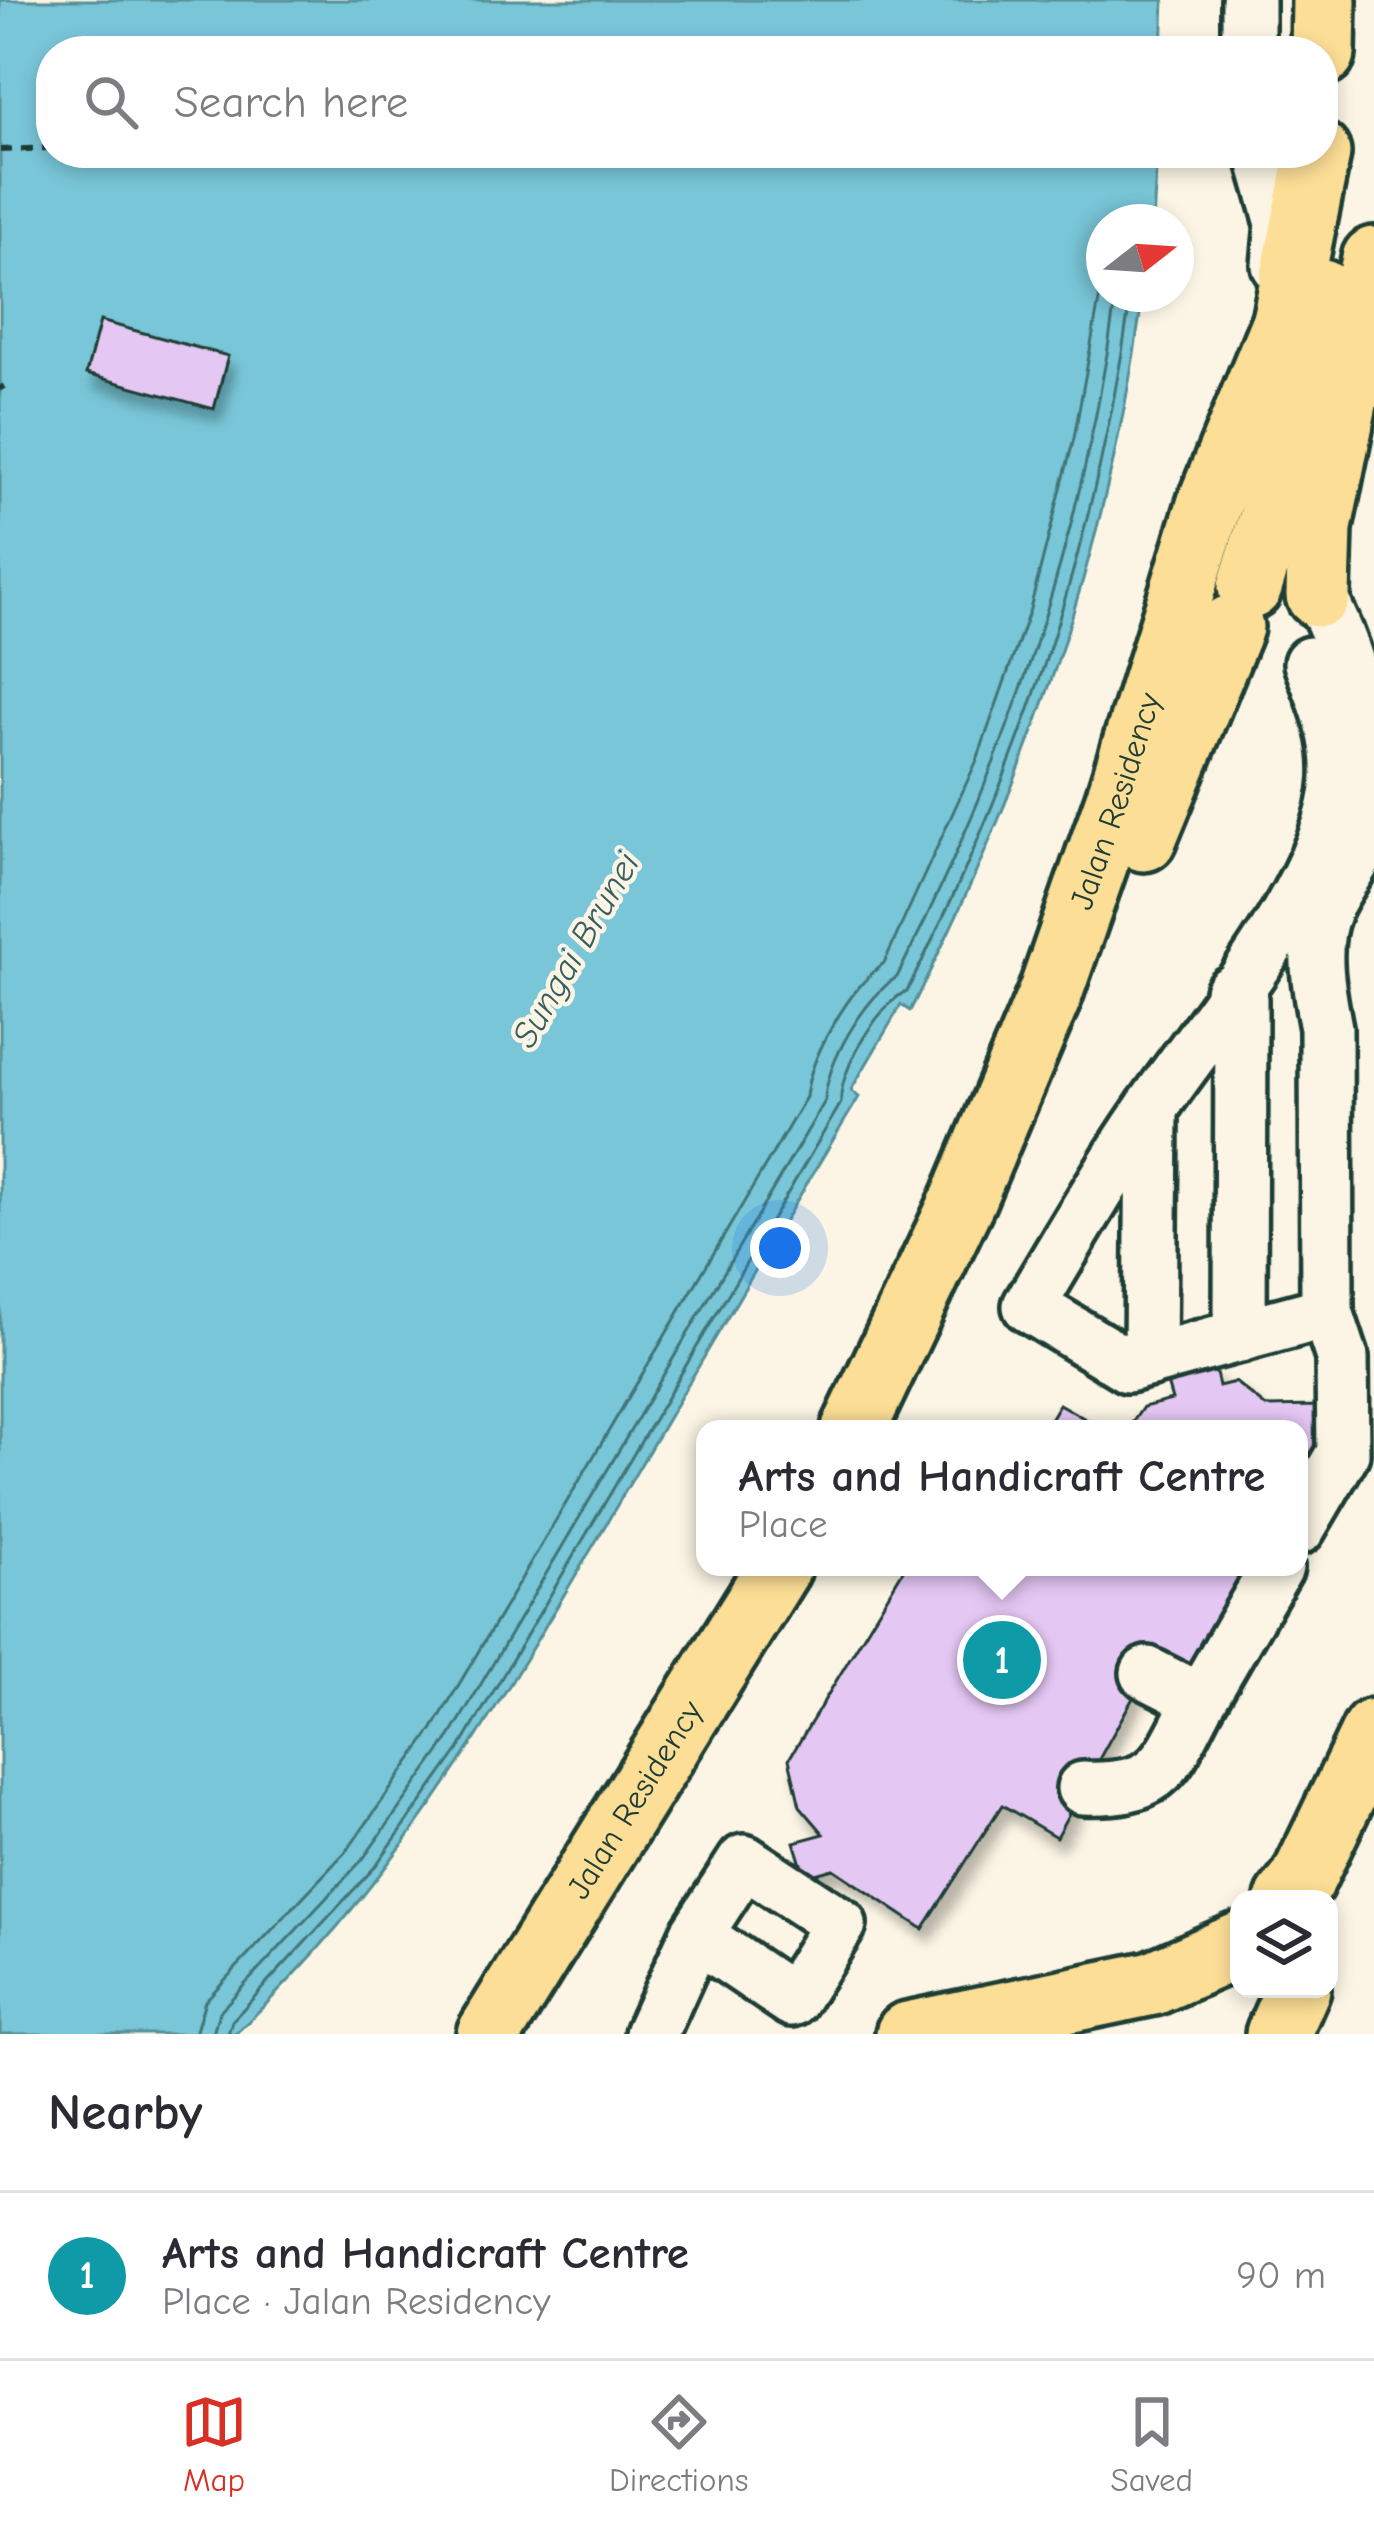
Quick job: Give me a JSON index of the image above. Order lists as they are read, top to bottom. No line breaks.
{"streets":{"main road":["Jalan Residency"]},"water":["Sungai Brunei"],"north":"right","page":{"search":"Search here","popup":["Arts and Handicraft Centre","Place"],"pins":"1","heading":"Nearby","list":[{"mark":"1","name":"Arts and Handicraft Centre","note":"Place · Jalan Residency","value":"90 m"}],"nav":["Map","Directions","Saved"]}}
